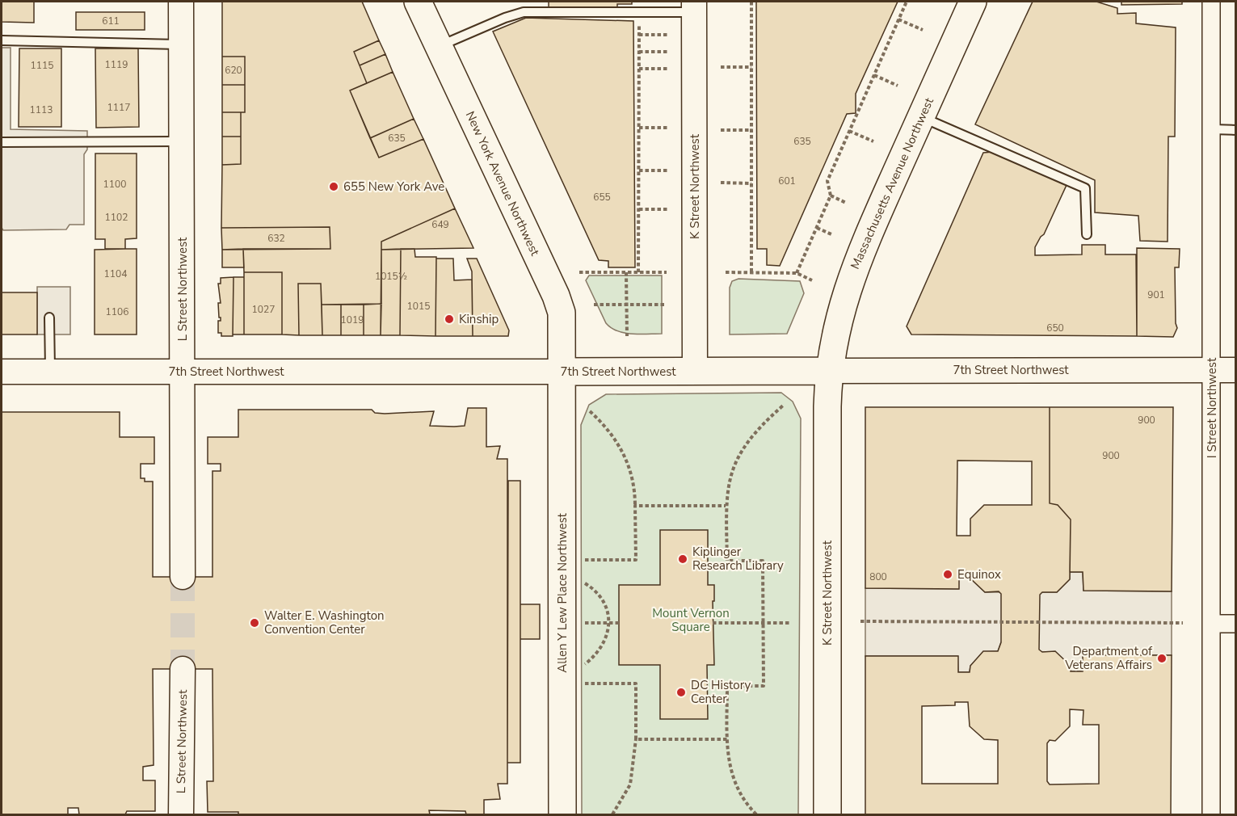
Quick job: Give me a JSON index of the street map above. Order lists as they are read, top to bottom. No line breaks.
{"streets":{"main road":["New York Avenue Northwest","Massachusetts Avenue Northwest","K Street Northwest","L Street Northwest","7th Street Northwest","Allen Y Lew Place Northwest"],"street":["I Street Northwest"]},"crossings":[["New York Avenue Northwest","7th Street Northwest"],["New York Avenue Northwest","Allen Y Lew Place Northwest"],["Massachusetts Avenue Northwest","K Street Northwest"],["Massachusetts Avenue Northwest","7th Street Northwest"],["K Street Northwest","7th Street Northwest"],["L Street Northwest","7th Street Northwest"],["7th Street Northwest","I Street Northwest"],["7th Street Northwest","Allen Y Lew Place Northwest"]],"parks":["Mount Vernon Square"],"places":["655 New York Ave","Kinship","Kiplinger Research Library","Equinox","Walter E. Washington Convention Center","Department of Veterans Affairs","DC History Center"],"house_numbers":["611","1119","1115","620","1117","1113","635","635","601","1100","655","1102","649","632","1104","1015½","901","1015","1027","1106","1019","650","900","900","800"]}
